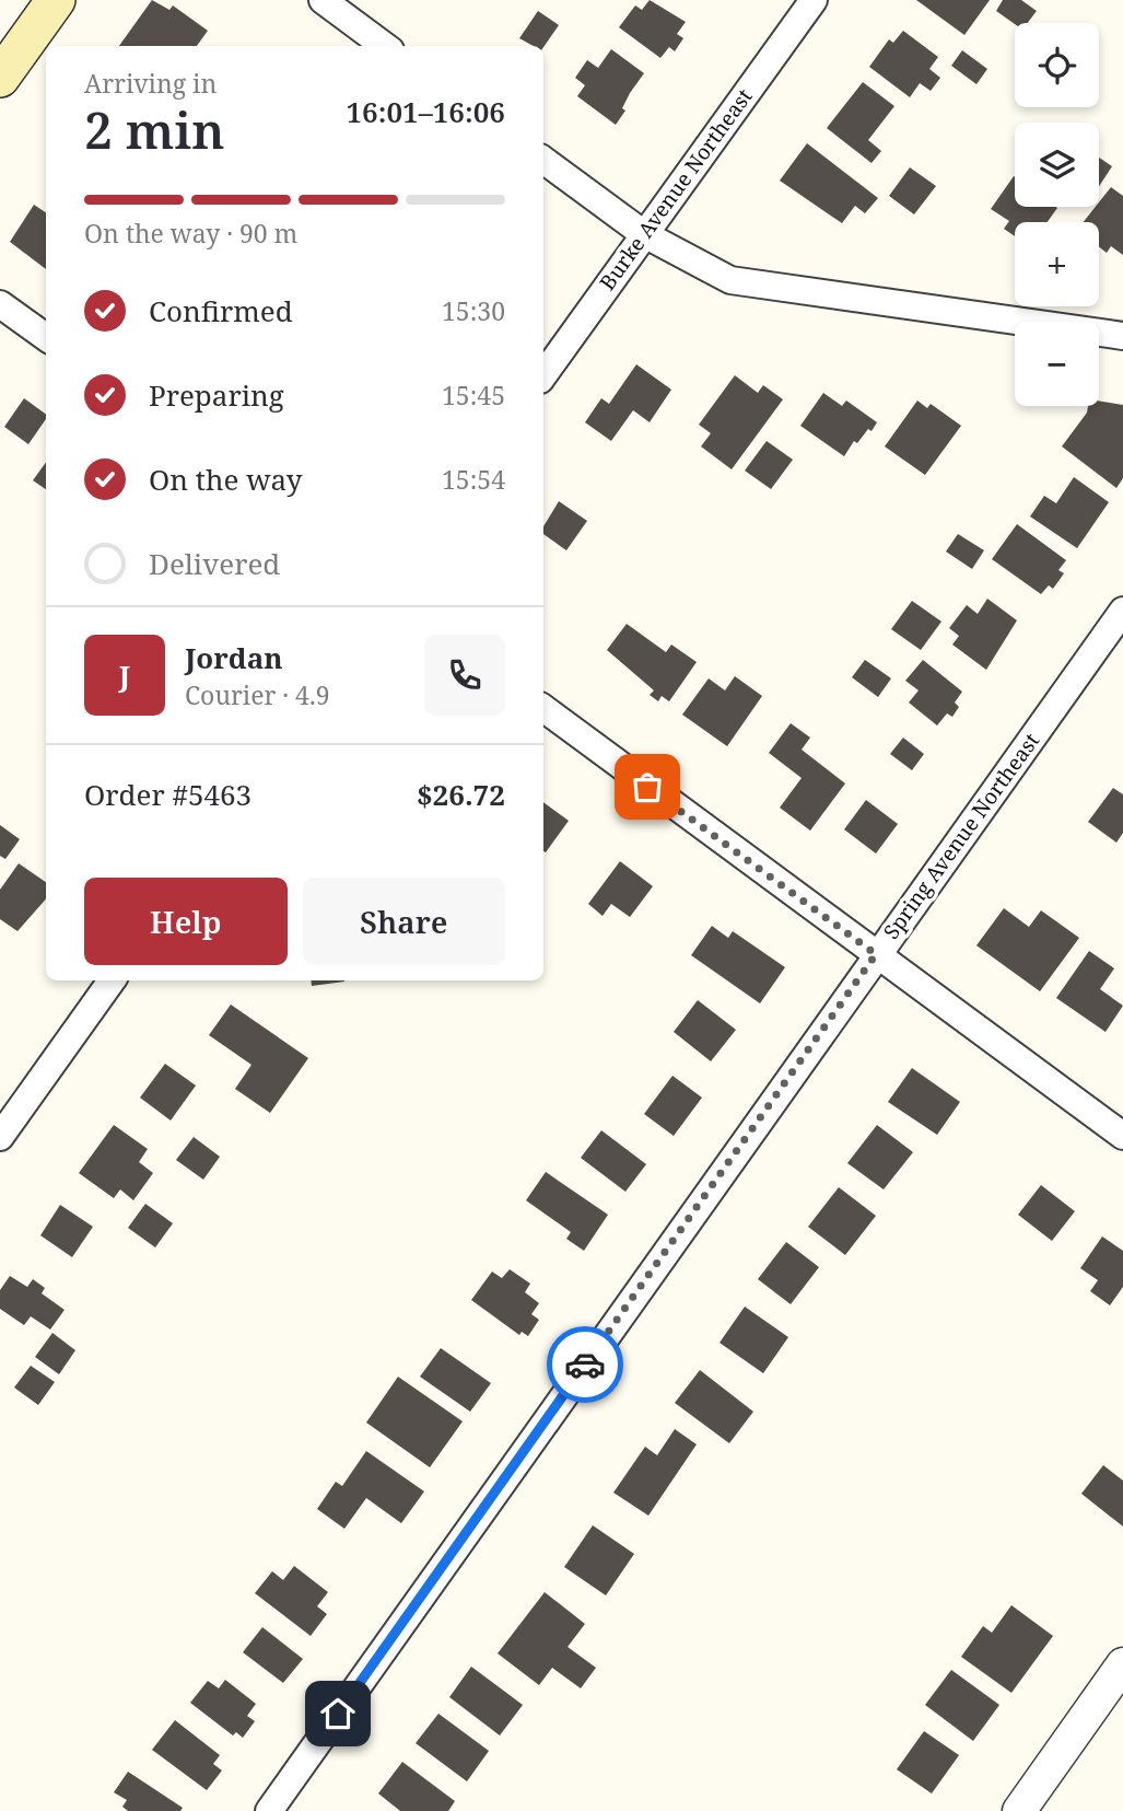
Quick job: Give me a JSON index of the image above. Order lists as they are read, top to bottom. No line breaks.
{"streets":{"street":["Burke Avenue Northeast","Spring Avenue Northeast"]},"page":{"map_buttons":["+","−"],"heading":["2 min","Arriving in","16:01–16:06"],"panel":["Jordan","Courier · 4.9","Order #5463","$26.72"],"bar":"On the way · 90 m","list":[["Confirmed","15:30"],["Preparing","15:45"],["On the way","15:54"],"Delivered"],"round":"J","buttons":["Help","Share"]}}
